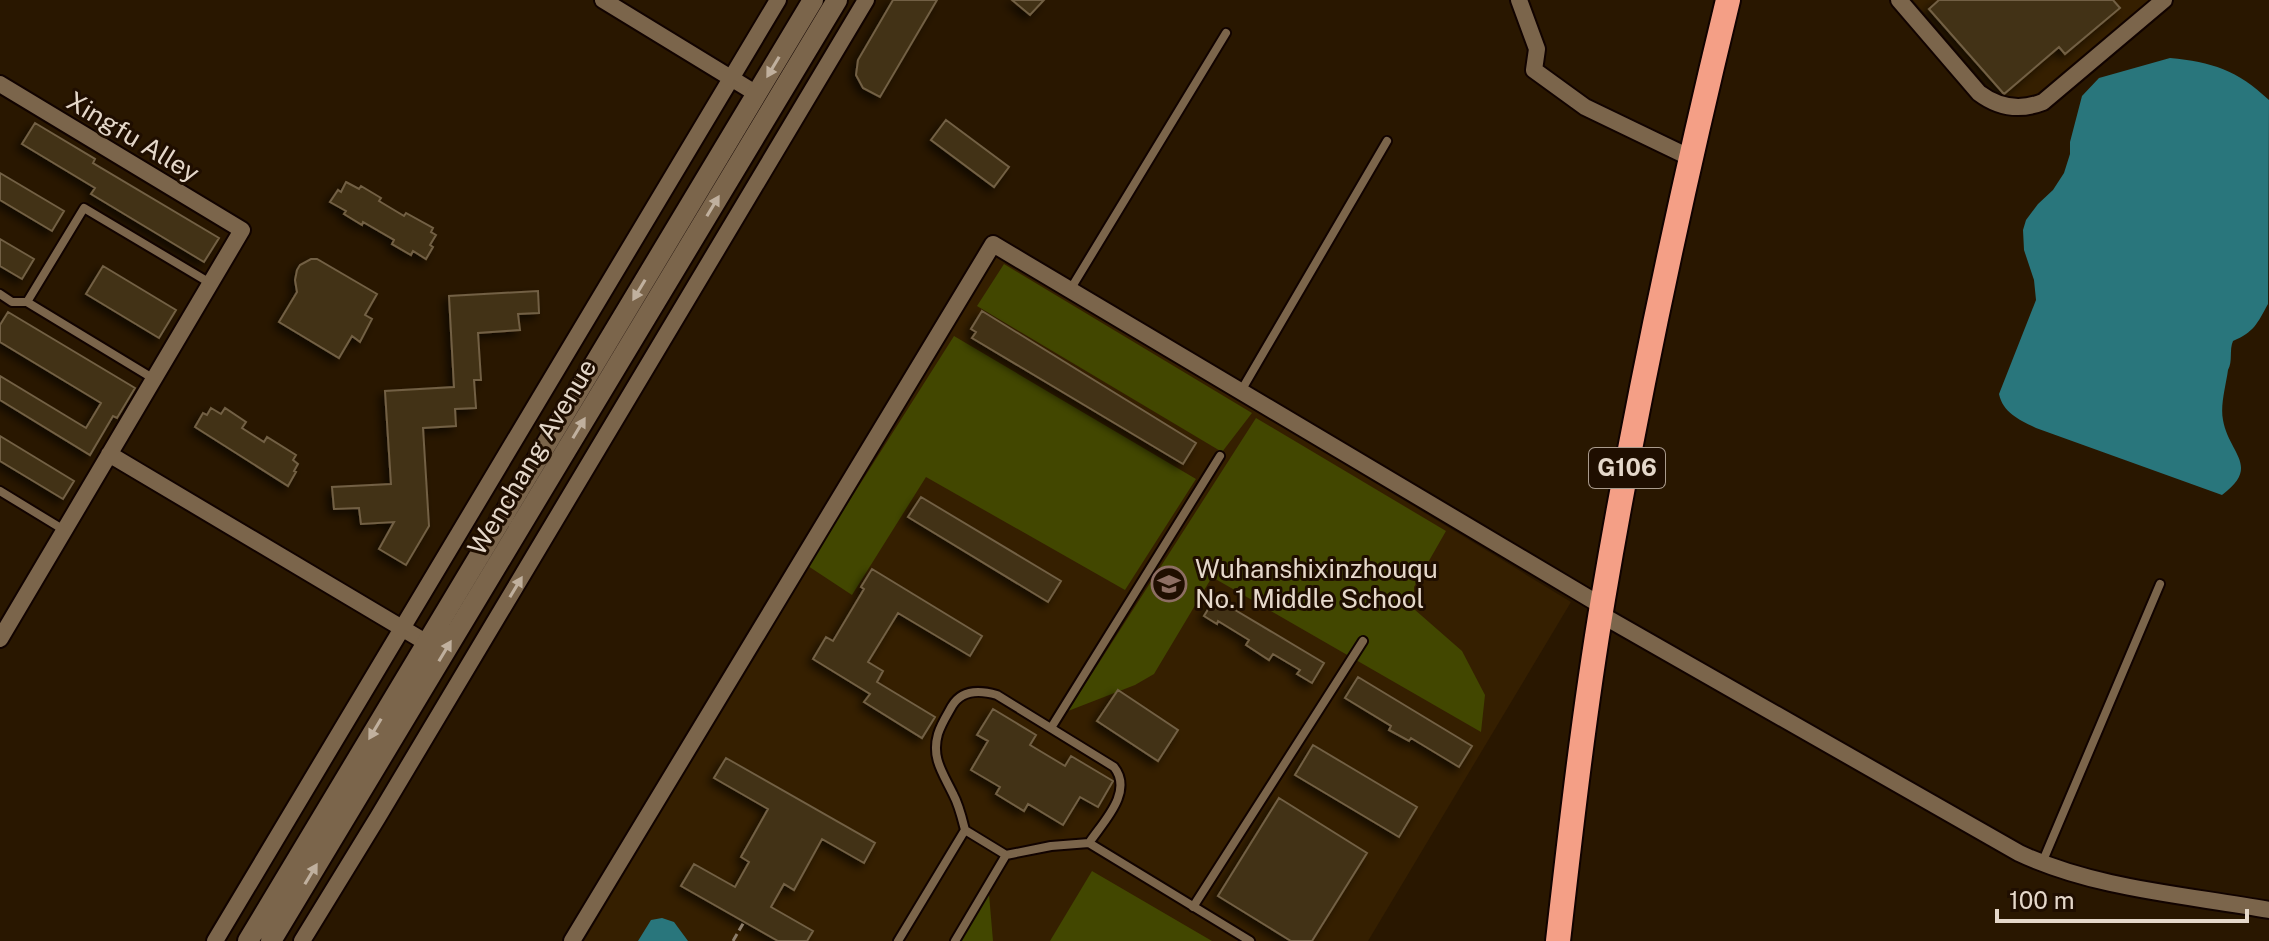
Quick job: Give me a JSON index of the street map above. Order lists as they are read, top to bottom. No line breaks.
{"streets":{"highway":["G106"],"main road":["Wenchang Avenue"],"street":["Xingfu Alley"]},"places":{"school or university":["Wuhanshixinzhouqu No.1 Middle School"]},"scale_bar":"100 m"}
